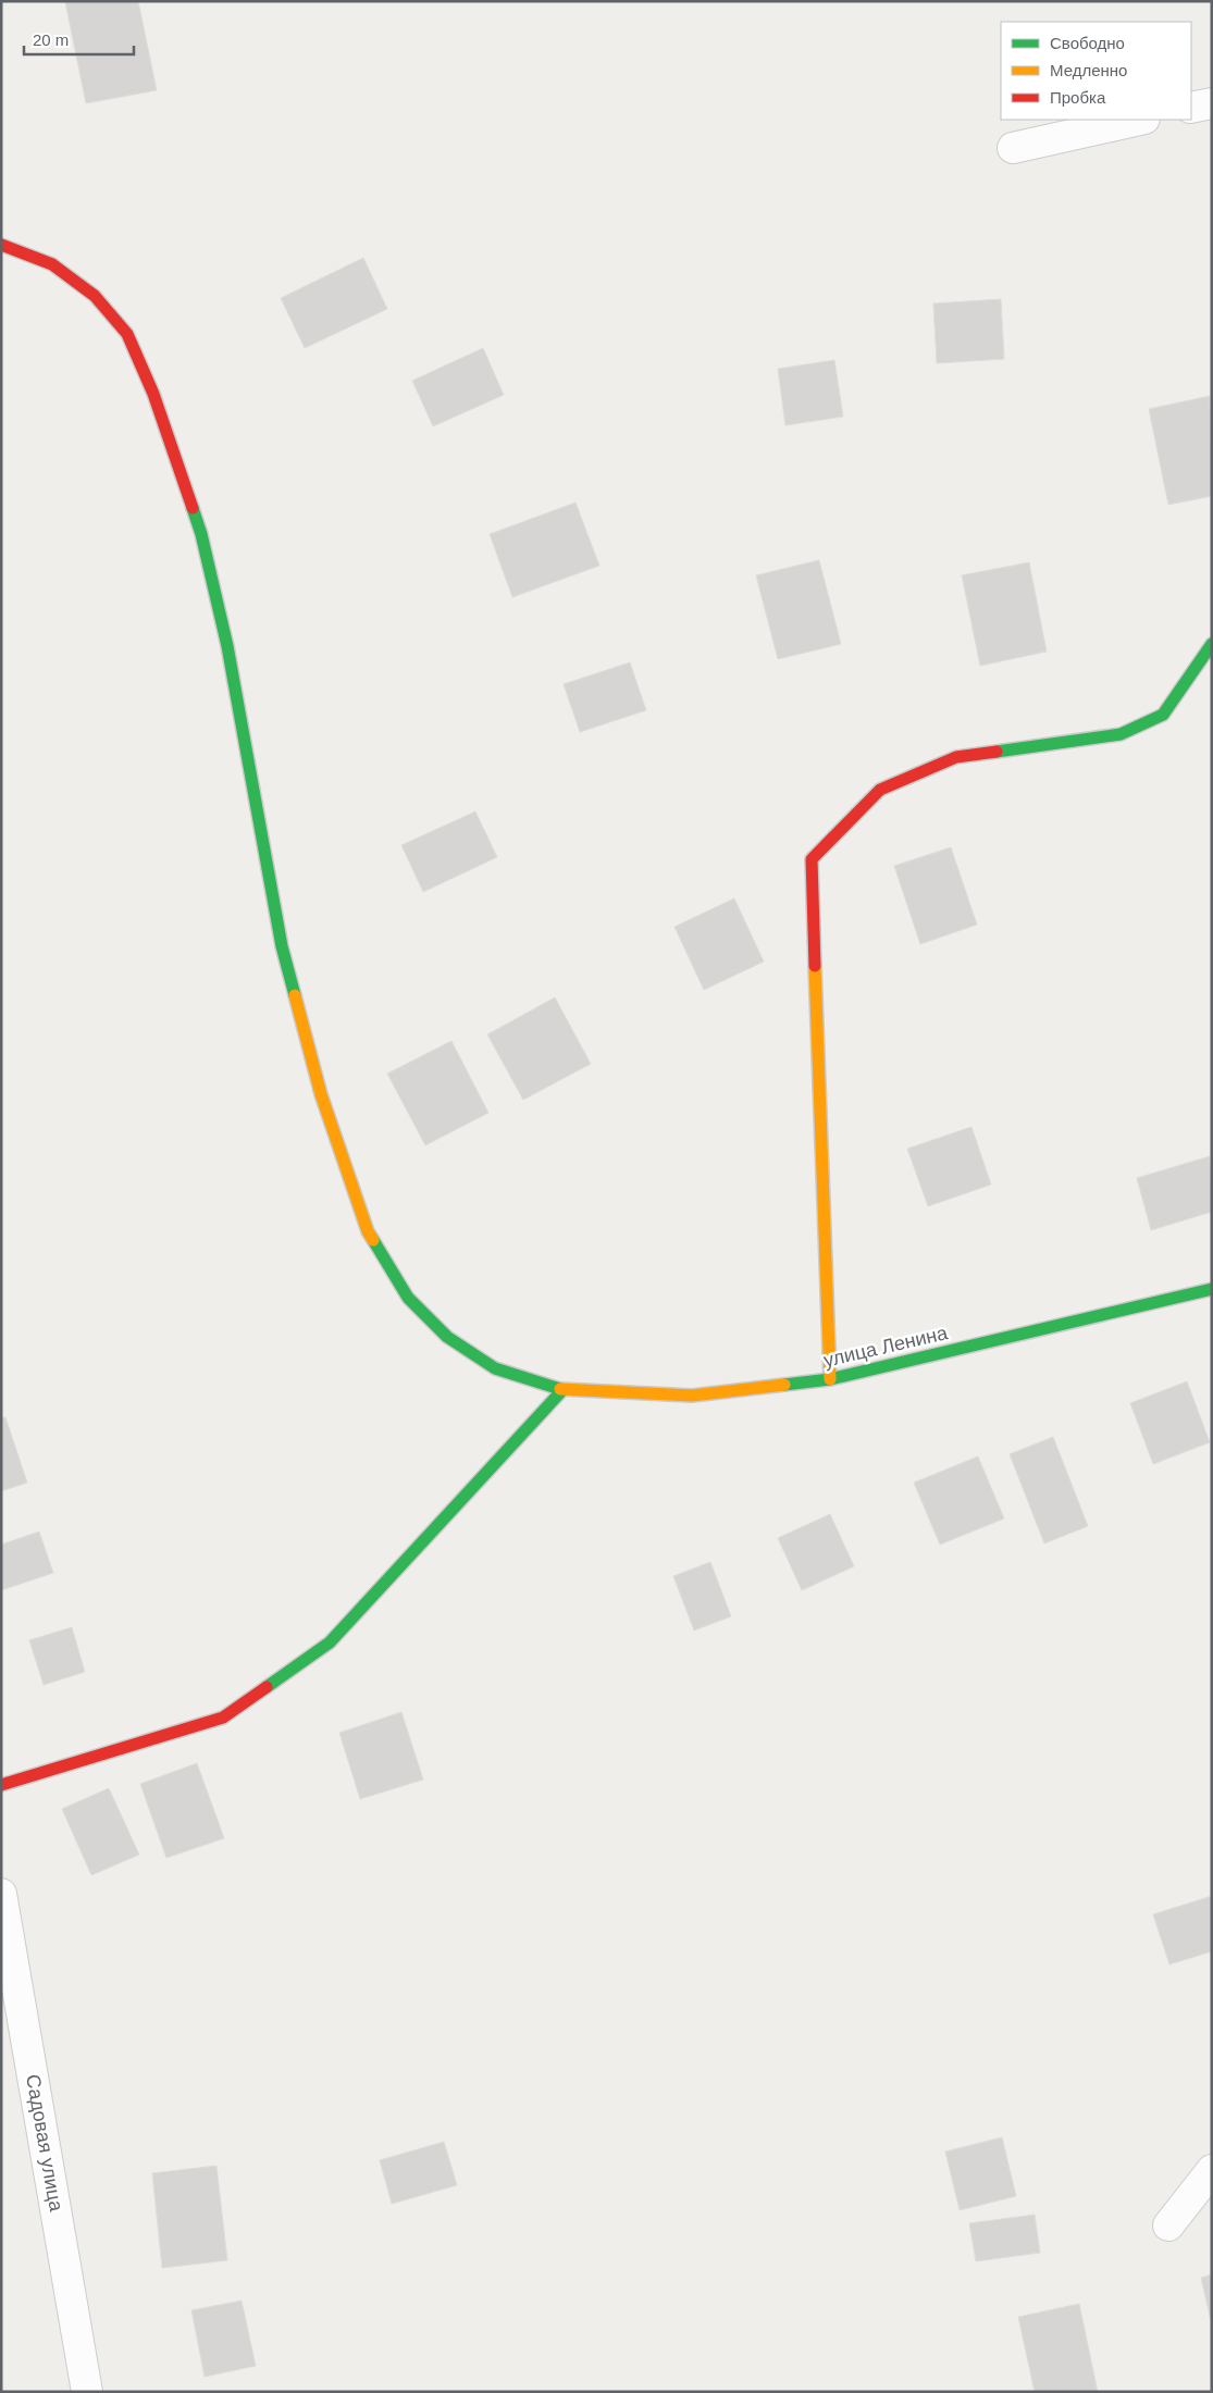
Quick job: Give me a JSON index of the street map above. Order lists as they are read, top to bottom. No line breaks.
{"streets":{"street":["улица Ленина","Садовая улица"]},"legend":["Свободно","Медленно","Пробка"],"scale_bar":"20 m"}
